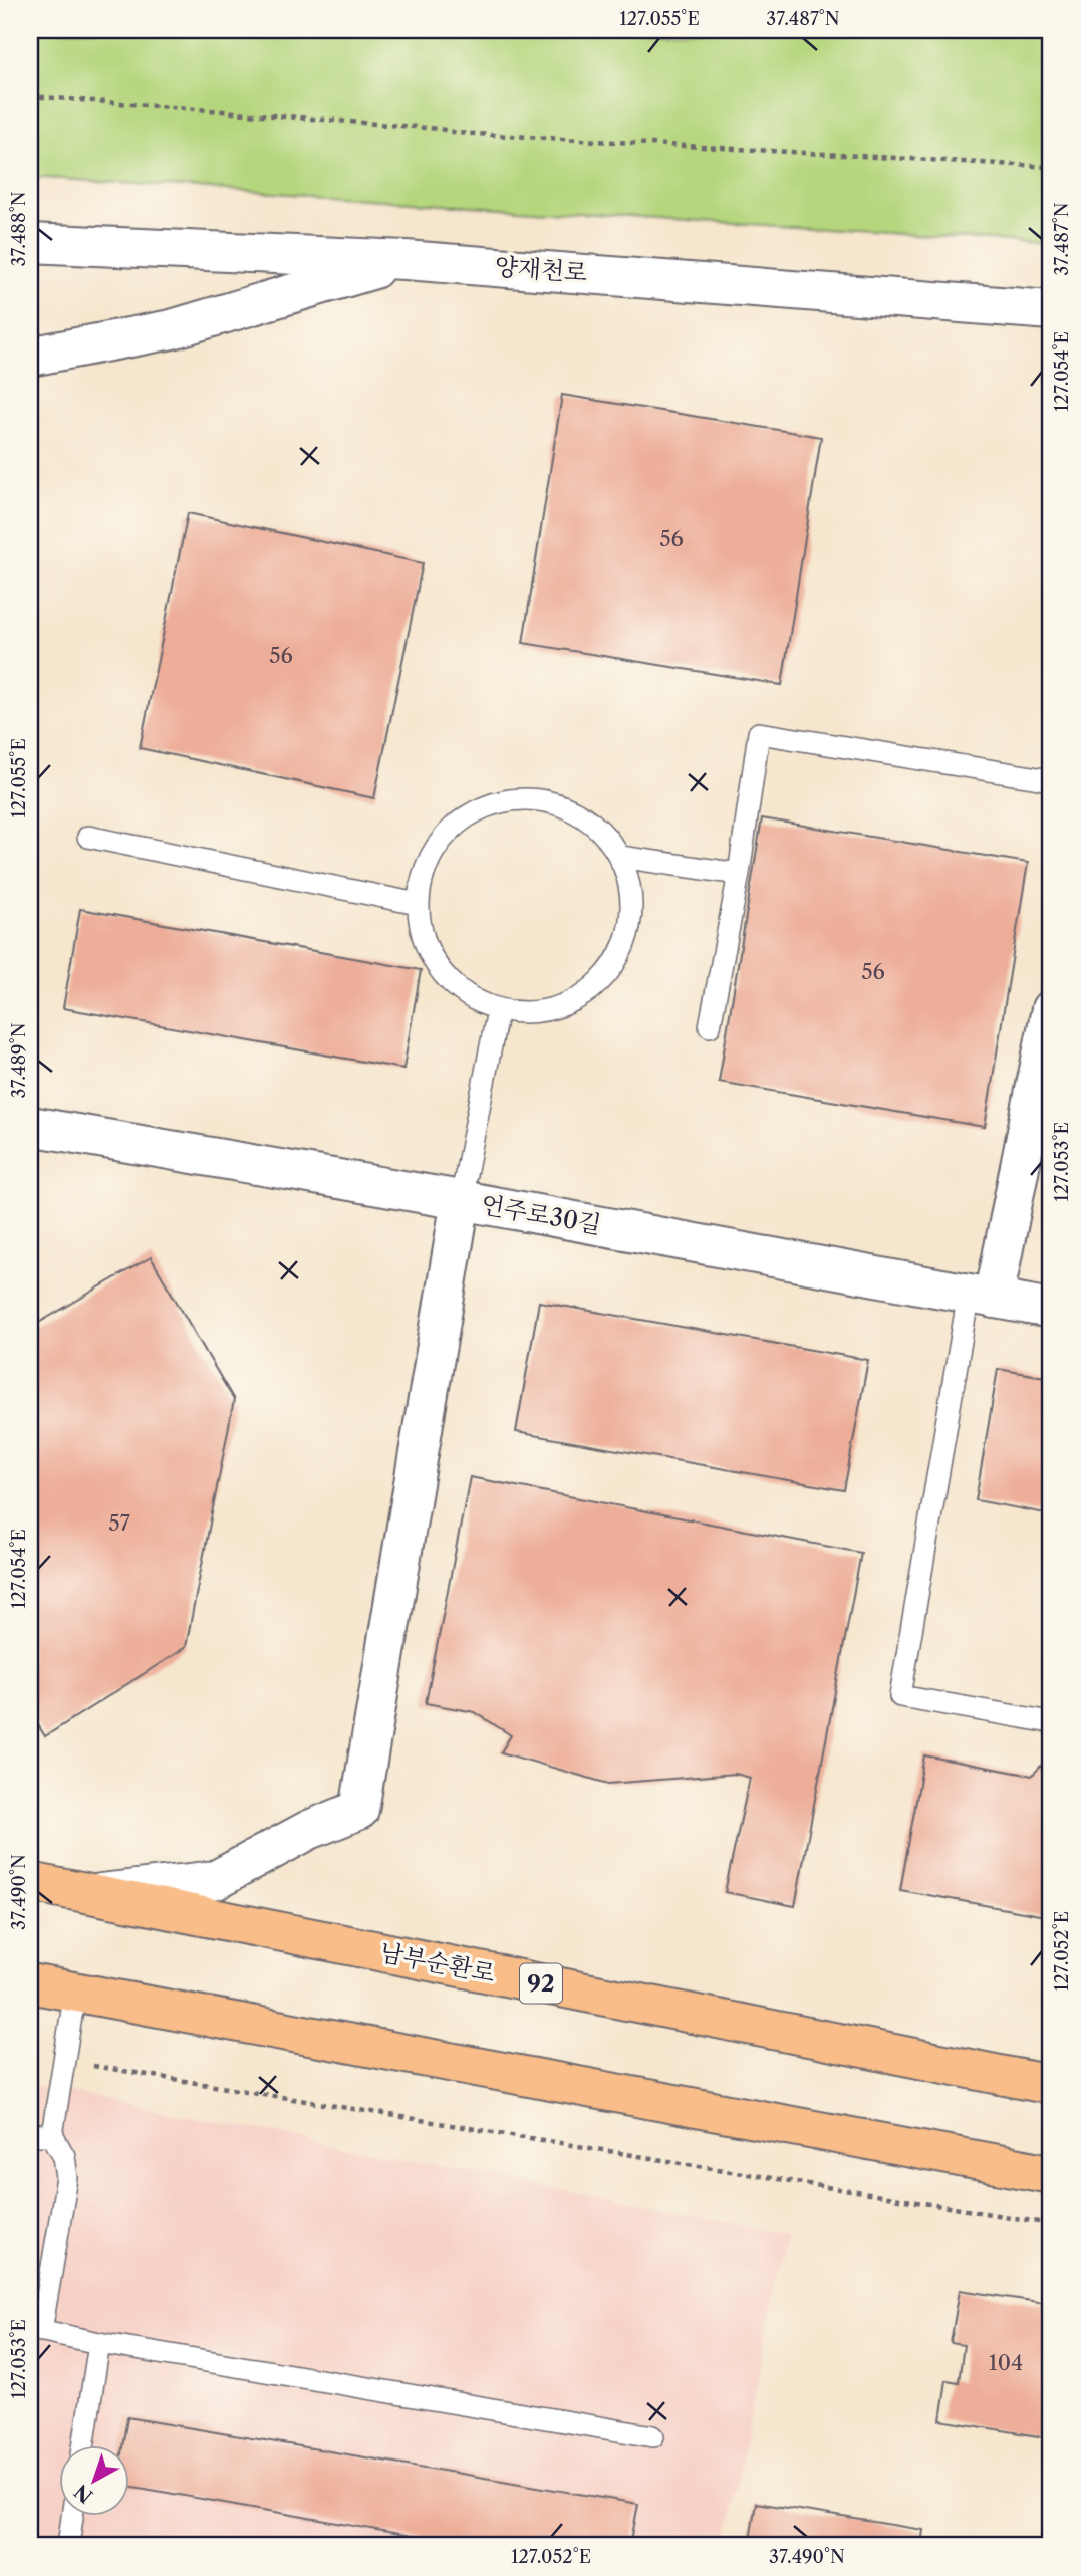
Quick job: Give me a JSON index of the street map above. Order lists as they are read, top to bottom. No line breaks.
{"streets":{"main road":["남부순환로","92"],"street":["양재천로","언주로30길"]},"house_numbers":["56","56","56","57","104"],"north":"bottom left","coordinates":["127.055°E","37.487°N","37.488°N","127.054°E","37.489°N","127.053°E","37.490°N","127.052°E"]}
